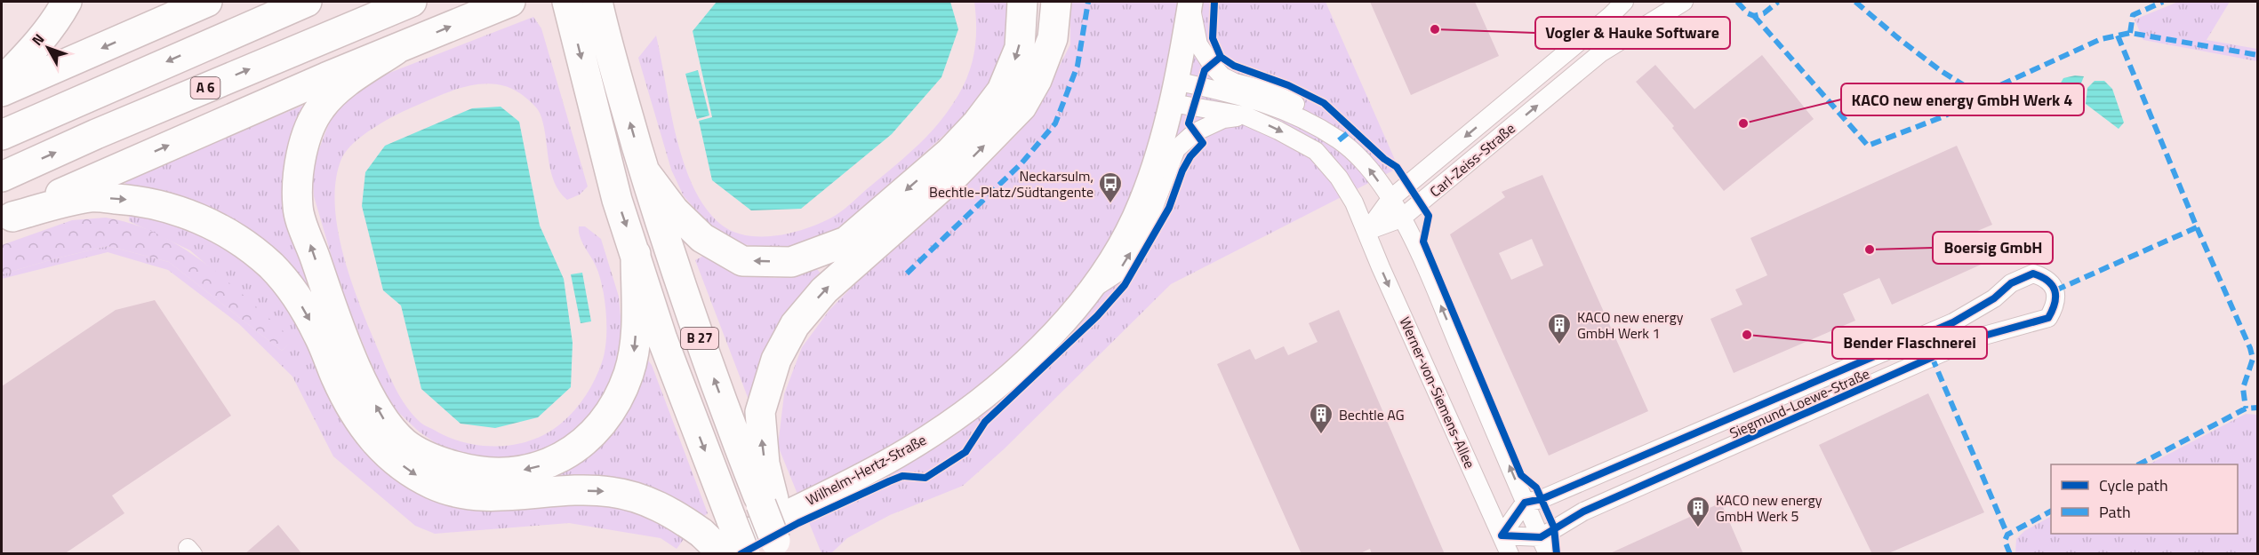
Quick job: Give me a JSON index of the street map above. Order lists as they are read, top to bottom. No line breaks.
{"streets":{"highway":["A 6","B 27"],"main road":["Wilhelm-Hertz-Straße"],"street":["Carl-Zeiss-Straße","Werner-von-Siemens-Allee","Siegmund-Loewe-Straße"]},"crossings":[["Carl-Zeiss-Straße","Werner-von-Siemens-Allee"],["Werner-von-Siemens-Allee","Wilhelm-Hertz-Straße"]],"places":{"other":["Vogler & Hauke Software","KACO new energy GmbH Werk 4","Boersig GmbH","Bender Flaschnerei"],"bus stop":["Neckarsulm, Bechtle-Platz/Südtangente"],"building":["KACO new energy GmbH Werk 1","Bechtle AG","KACO new energy GmbH Werk 5"]},"legend":["Cycle path","Path"],"north":"top left"}
